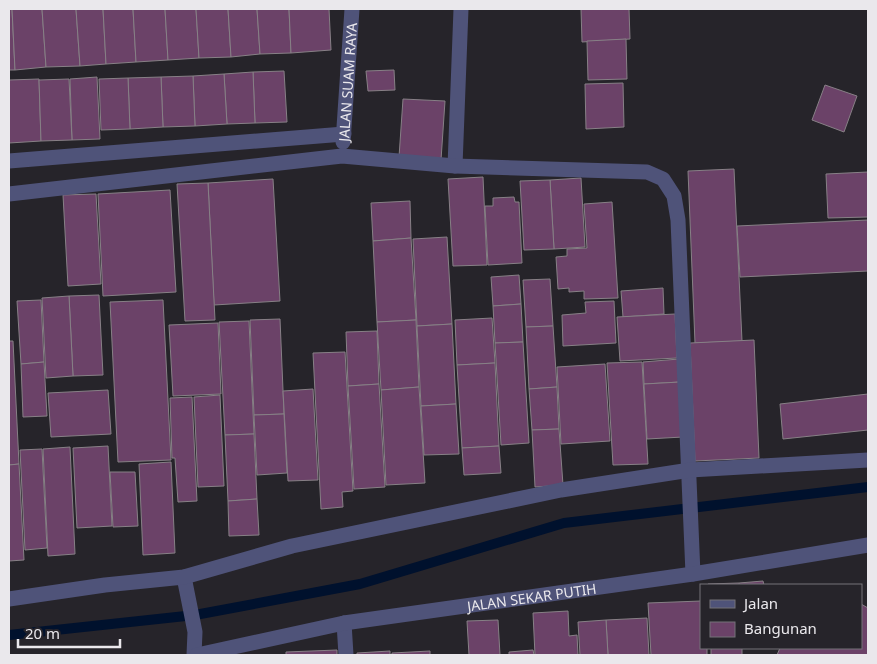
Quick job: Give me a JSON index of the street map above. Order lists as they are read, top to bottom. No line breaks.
{"streets":{"street":["JALAN SUAM RAYA","JALAN SEKAR PUTIH"]},"legend":["Jalan","Bangunan"],"scale_bar":"20 m"}
